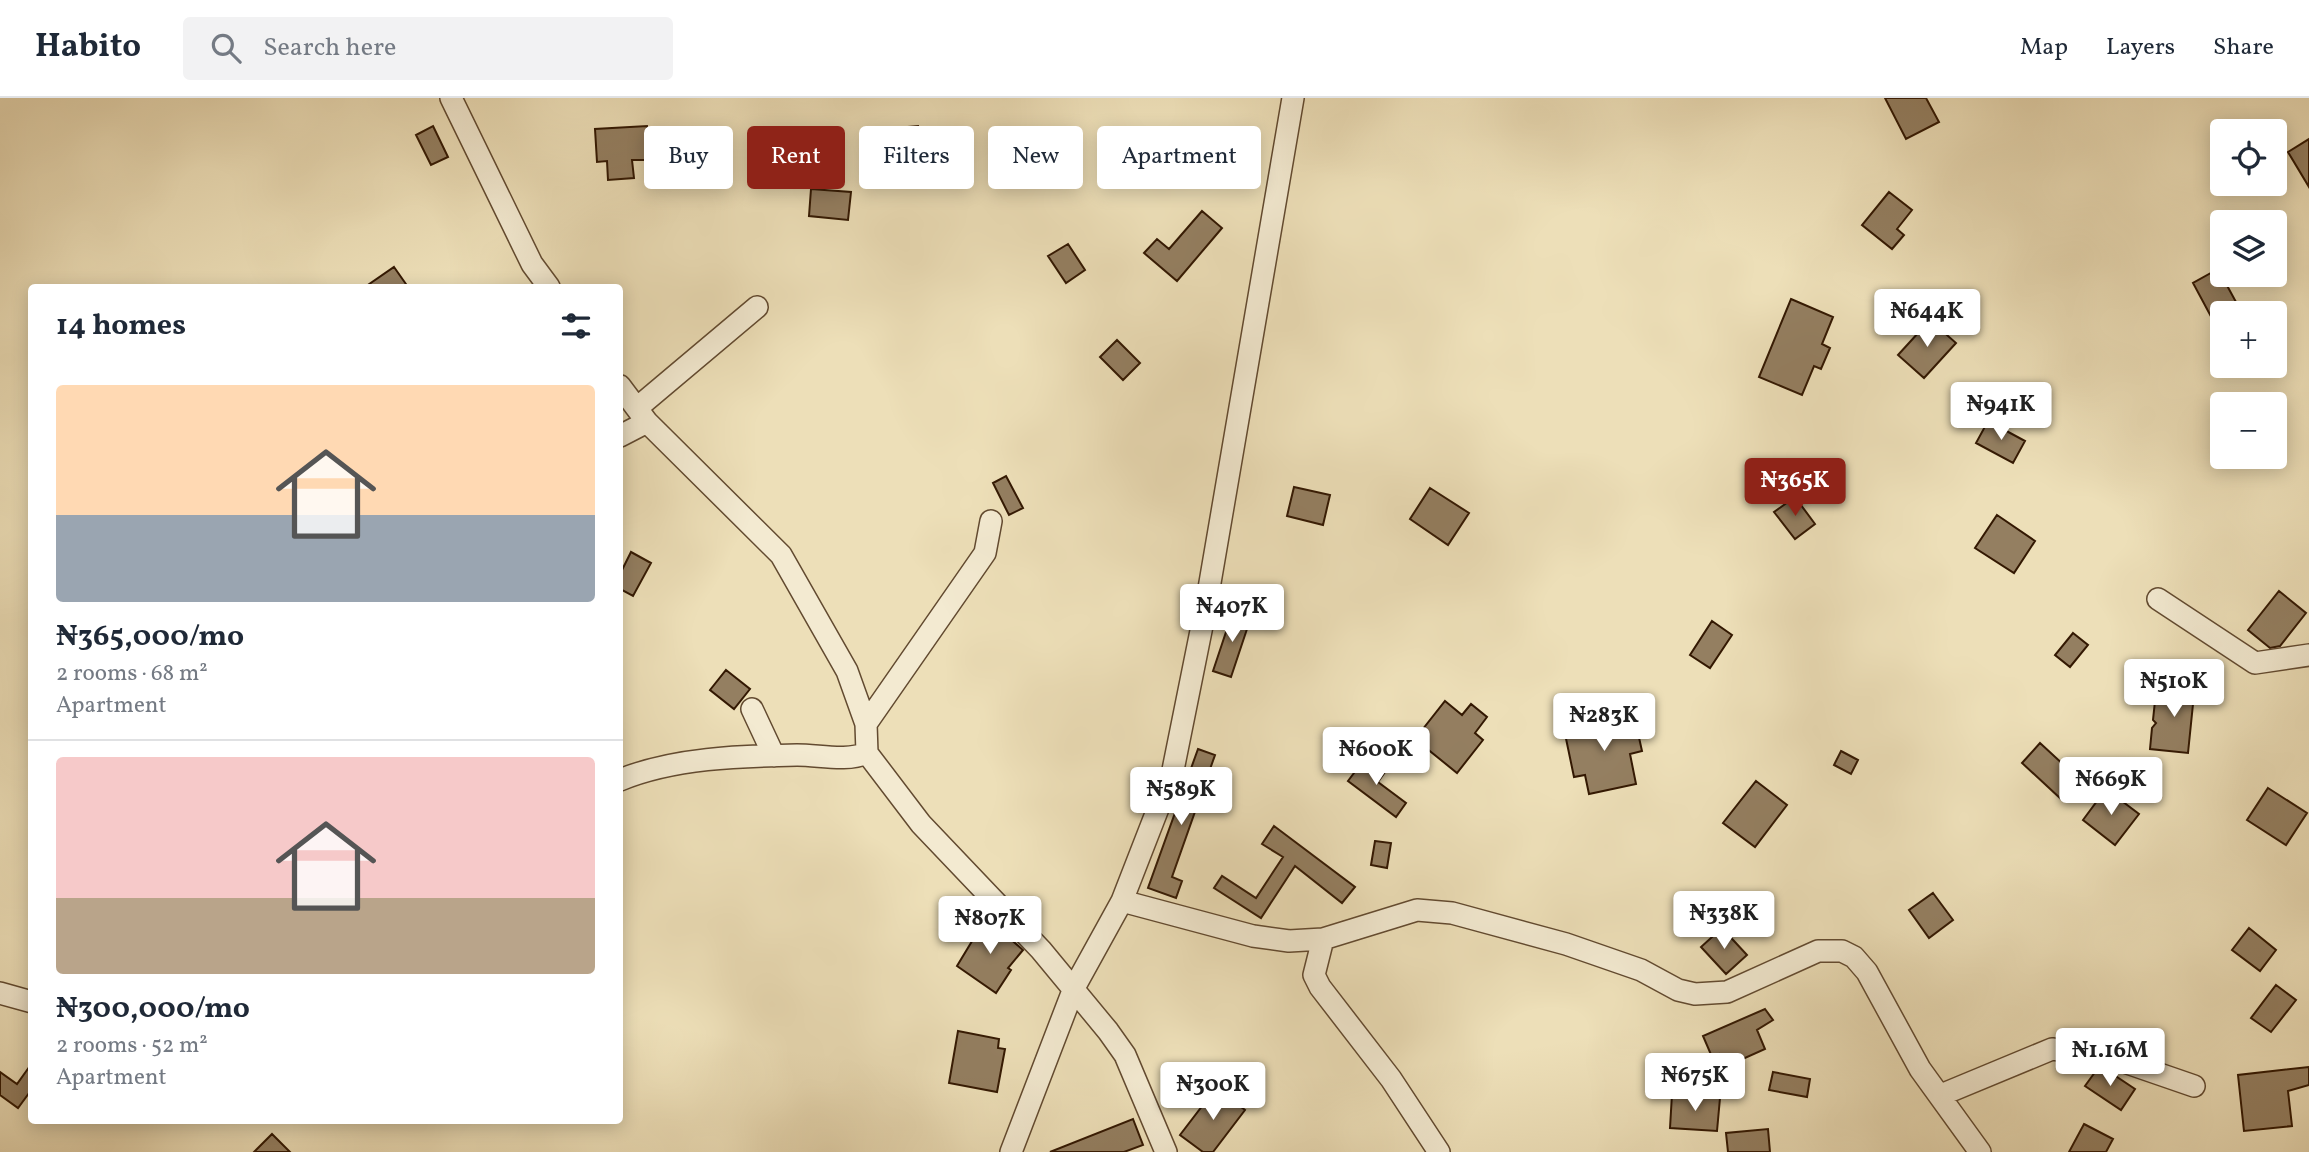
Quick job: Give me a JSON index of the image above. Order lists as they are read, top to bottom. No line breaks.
{"page":{"header":"Habito","search":"Search here","nav":["Map","Layers","Share"],"map_buttons":["+","−"],"chip":["Buy","Rent","Filters","New","Apartment"],"heading":"14 homes","price":["₦644K","₦941K","₦365K","₦407K","₦510K","₦283K","₦600K","₦669K","₦589K","₦338K","₦807K","₦1.16M","₦675K","₦300K"],"list":[{"name":"₦365,000/mo","note":"2 rooms · 68 m² · Apartment"},{"name":"₦300,000/mo","note":"2 rooms · 52 m² · Apartment"}]}}
